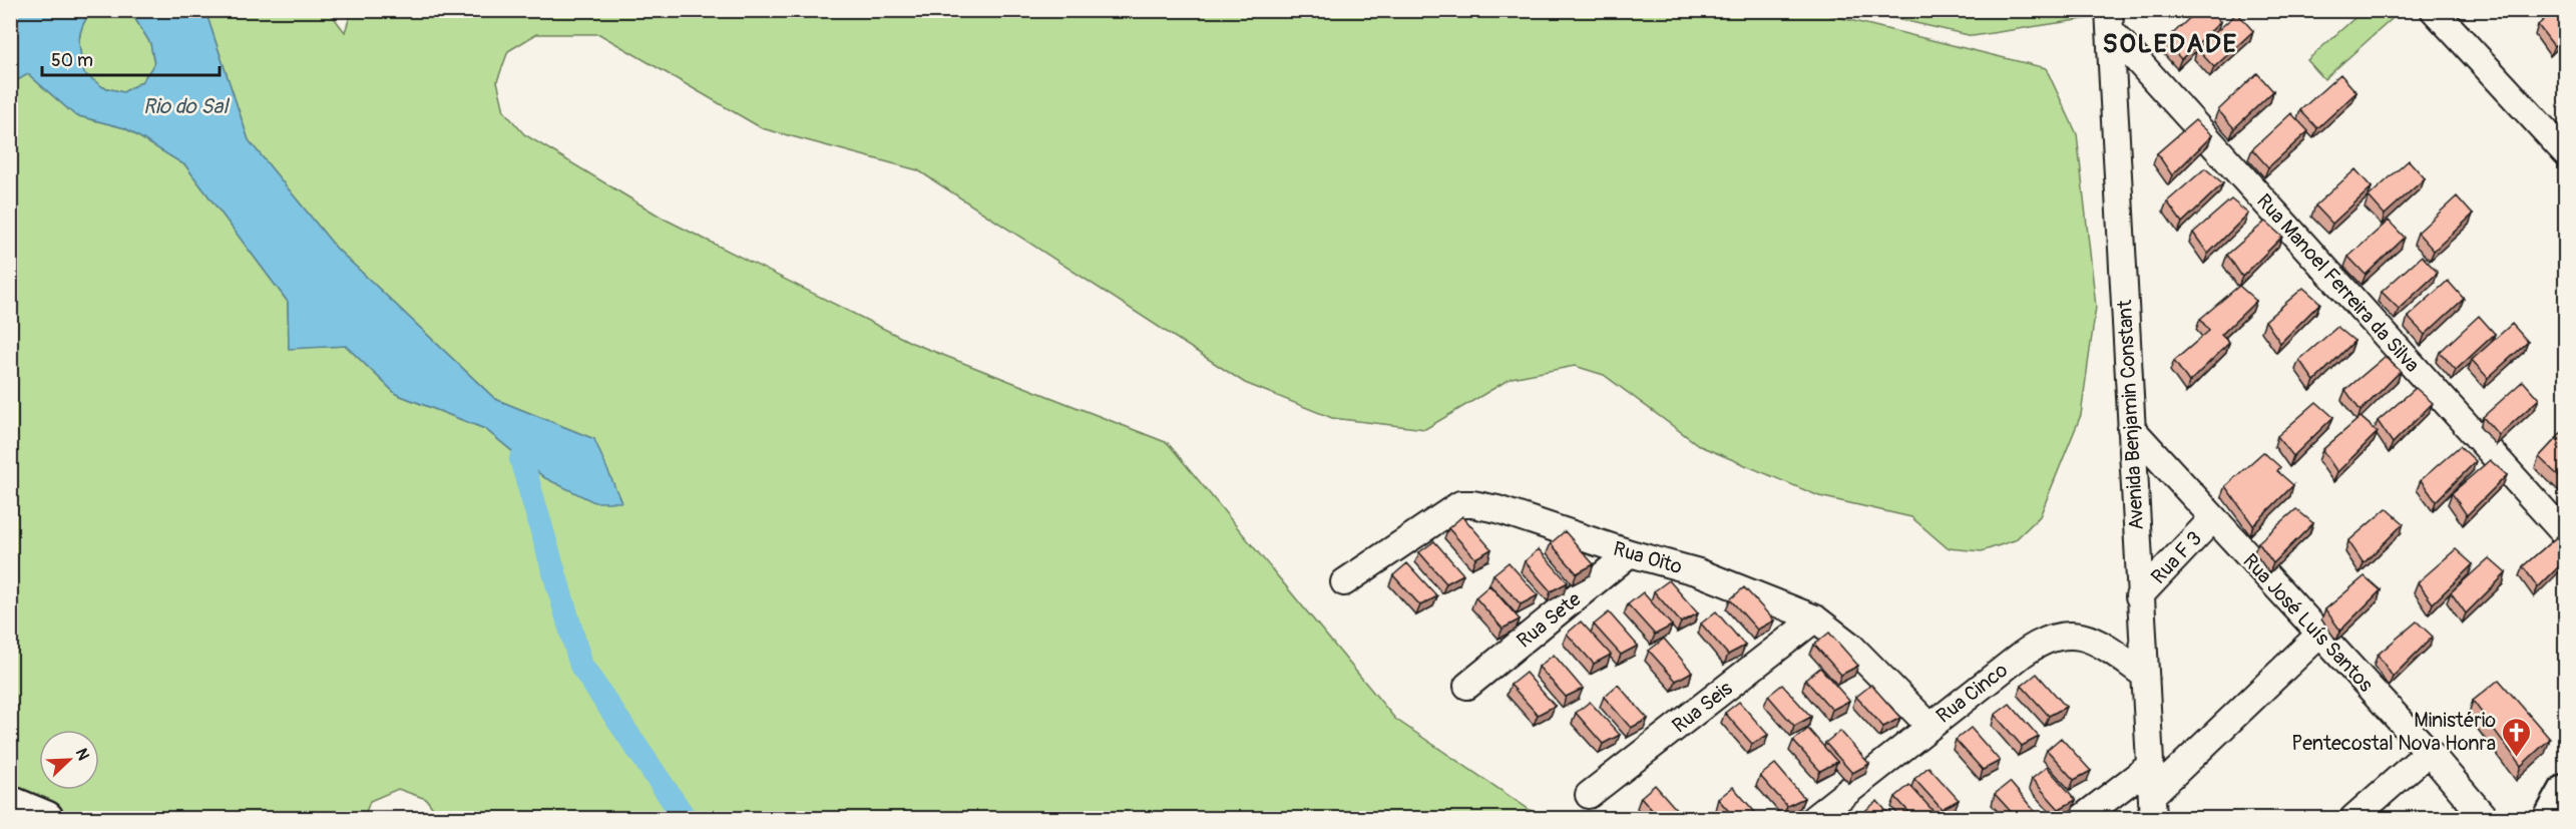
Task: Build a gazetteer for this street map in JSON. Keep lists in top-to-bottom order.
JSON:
{
  "streets": {
    "street": [
      "Rua Manoel Ferreira da Silva",
      "Avenida Benjamin Constant",
      "Rua Oito",
      "Rua F 3",
      "Rua Sete",
      "Rua José Luís Santos",
      "Rua Cinco",
      "Rua Seis"
    ]
  },
  "crossings": [
    ["Rua Manoel Ferreira da Silva", "Avenida Benjamin Constant"],
    ["Avenida Benjamin Constant", "Rua F 3"],
    ["Avenida Benjamin Constant", "Rua José Luís Santos"],
    ["Avenida Benjamin Constant", "Rua Cinco"],
    ["Rua Oito", "Rua Sete"],
    ["Rua Oito", "Rua Cinco"],
    ["Rua Oito", "Rua Seis"],
    ["Rua F 3", "Rua José Luís Santos"]
  ],
  "districts": ["SOLEDADE"],
  "water": ["Rio do Sal"],
  "places": {
    "church": ["Ministério Pentecostal Nova Honra"]
  },
  "scale_bar": "50 m",
  "north": "top right"
}
